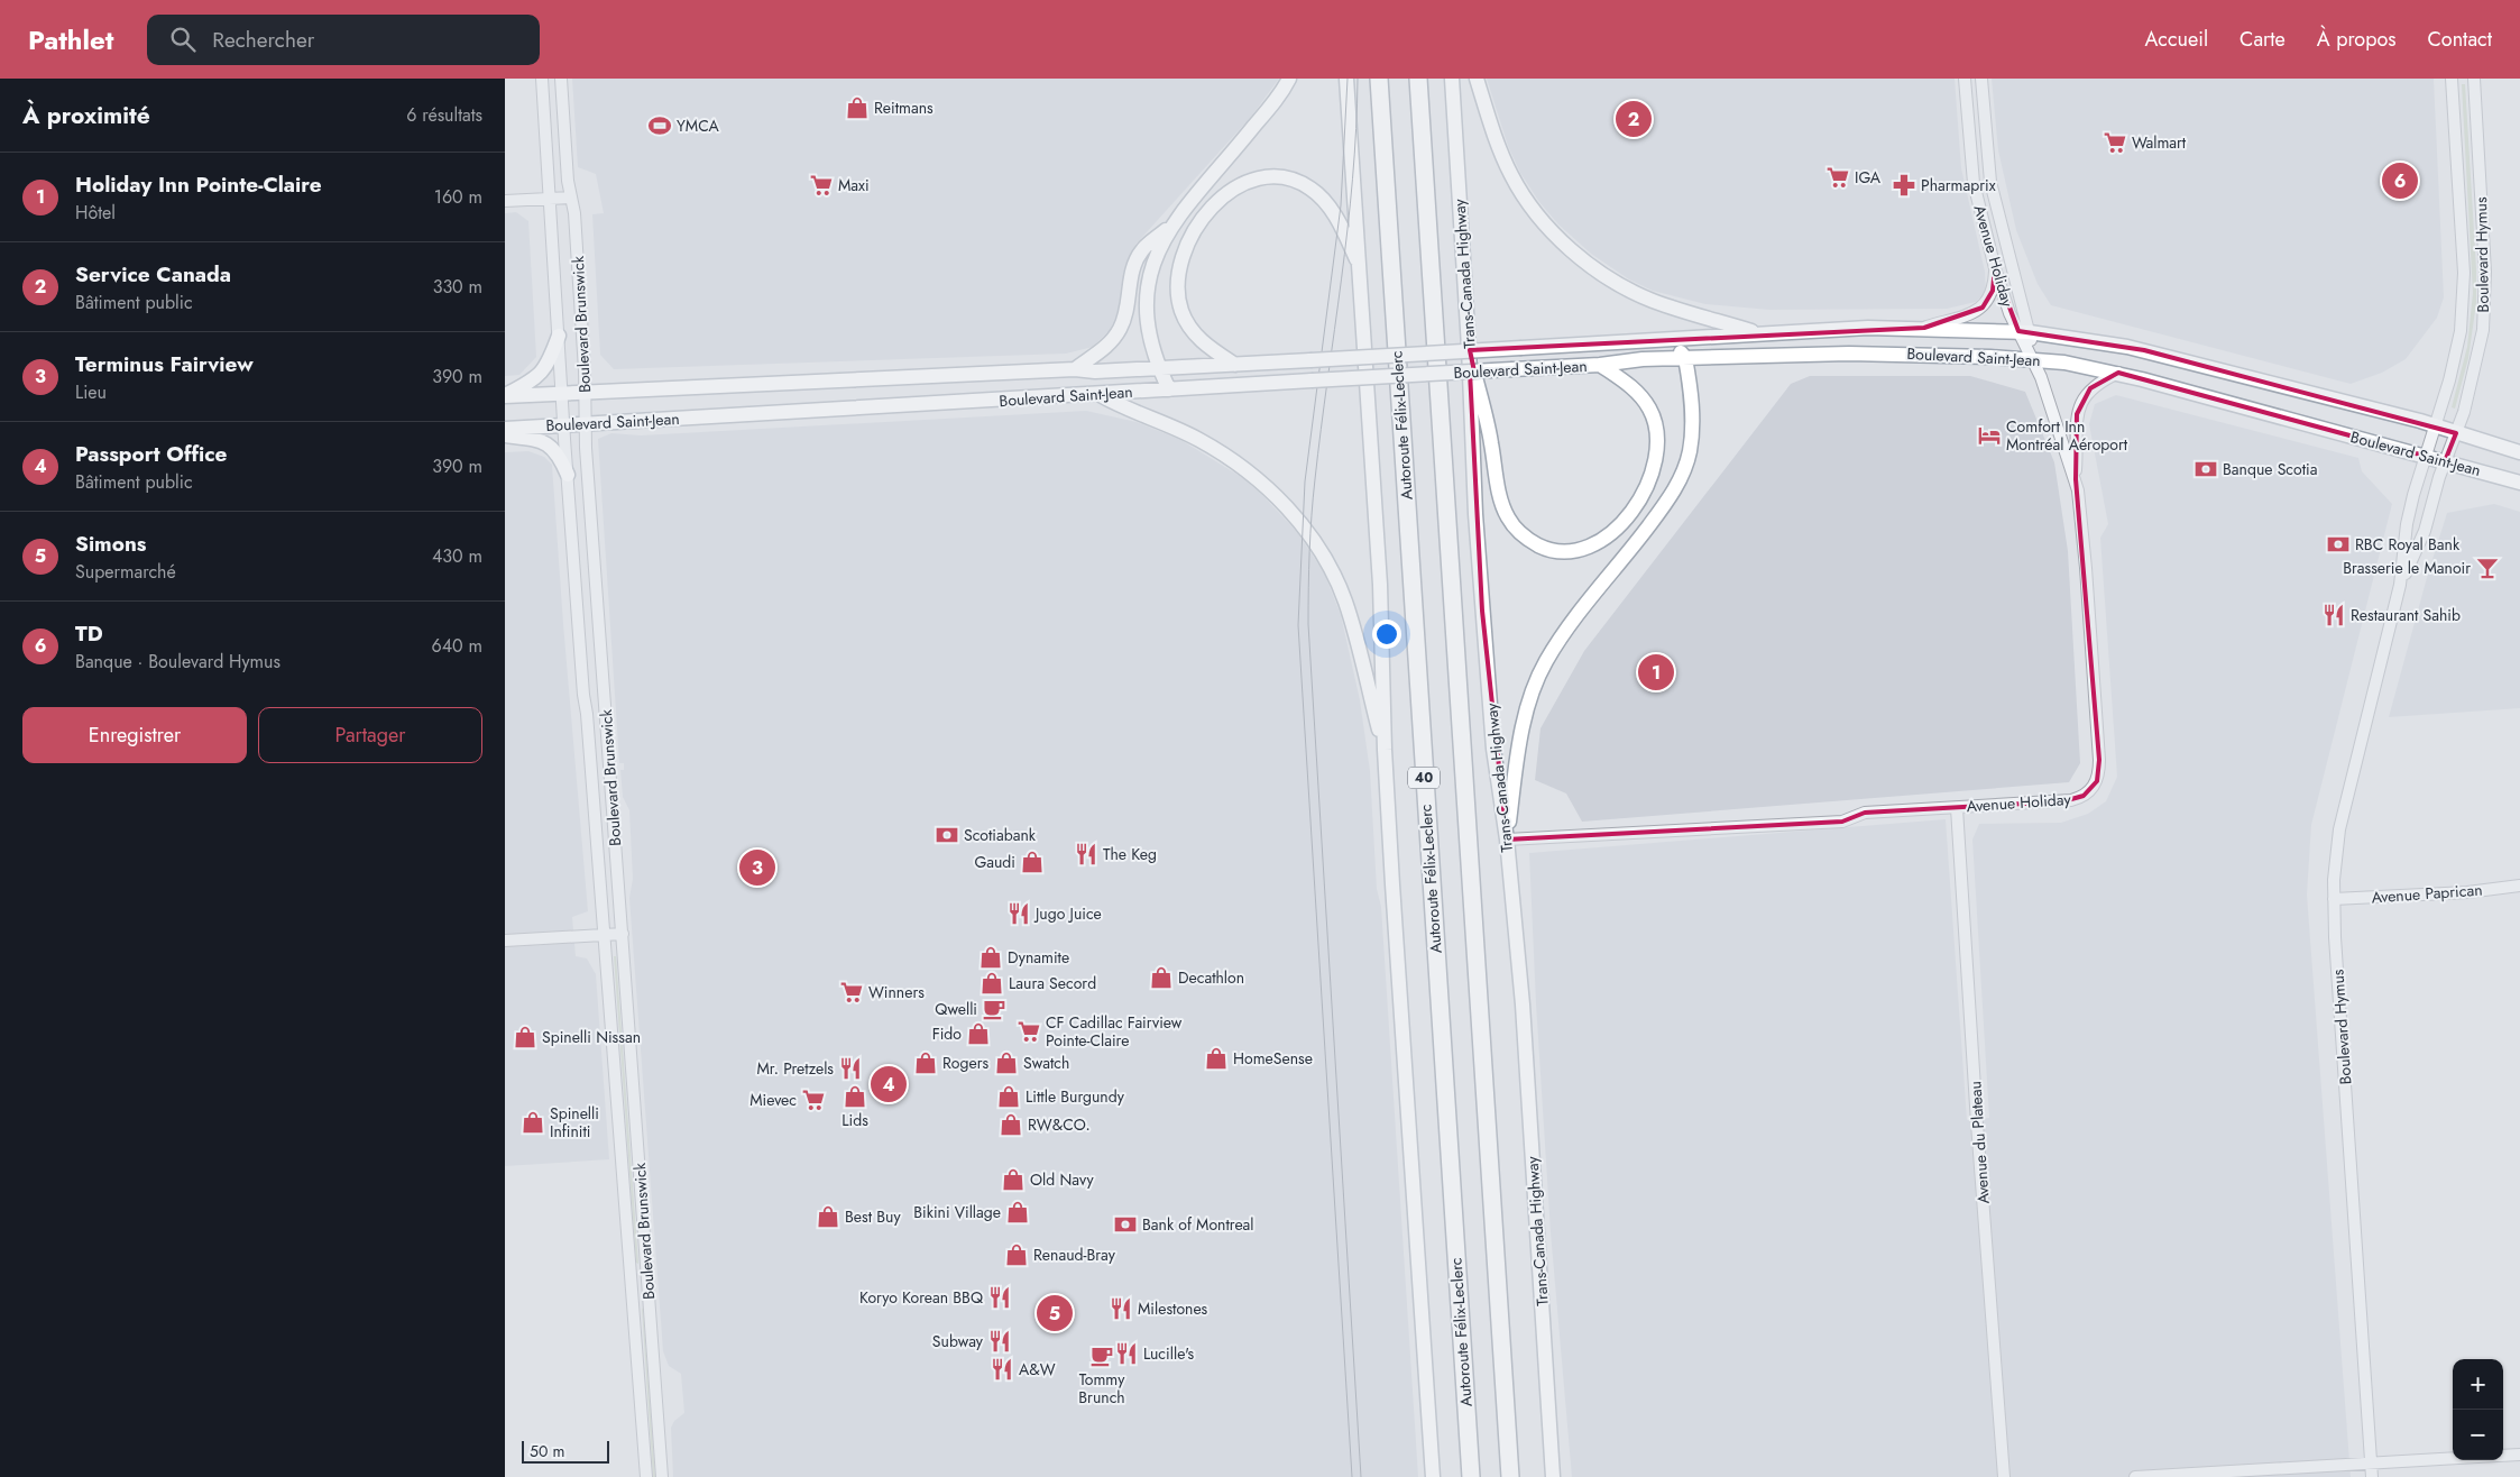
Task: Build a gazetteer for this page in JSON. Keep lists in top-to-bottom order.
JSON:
{
  "streets": {
    "highway": ["Autoroute Félix-Leclerc", "40"],
    "main road": ["Trans-Canada Highway", "Boulevard Saint-Jean"],
    "street": [
      "Boulevard Hymus",
      "Avenue Holiday",
      "Boulevard Brunswick",
      "Avenue Paprican",
      "Avenue du Plateau"
    ]
  },
  "crossings": [
    ["Boulevard Hymus", "Boulevard Saint-Jean"],
    ["Boulevard Hymus", "Avenue Paprican"],
    ["Avenue Holiday", "Trans-Canada Highway"],
    ["Avenue Holiday", "Boulevard Saint-Jean"],
    ["Avenue Holiday", "Avenue du Plateau"],
    ["Boulevard Brunswick", "Boulevard Saint-Jean"]
  ],
  "places": {
    "shop": [
      "Reitmans",
      "Gaudi",
      "Dynamite",
      "Decathlon",
      "Laura Secord",
      "Fido",
      "Spinelli Nissan",
      "HomeSense",
      "Rogers",
      "Swatch",
      "Lids",
      "Little Burgundy",
      "Spinelli Infiniti",
      "RW&CO.",
      "Old Navy",
      "Bikini Village",
      "Best Buy",
      "Renaud-Bray"
    ],
    "sports": ["YMCA"],
    "supermarket": [
      "Walmart",
      "IGA",
      "Maxi",
      "Winners",
      "CF Cadillac Fairview Pointe-Claire",
      "Mievec"
    ],
    "pharmacy": ["Pharmaprix"],
    "hotel": ["Comfort Inn Montréal Aéroport"],
    "bank": [
      "Banque Scotia",
      "RBC Royal Bank",
      "Scotiabank",
      "Bank of Montreal"
    ],
    "bar": ["Brasserie le Manoir"],
    "restaurant": [
      "Restaurant Sahib",
      "The Keg",
      "Jugo Juice",
      "Mr. Pretzels",
      "Koryo Korean BBQ",
      "Milestones",
      "Subway",
      "Lucille's",
      "A&W"
    ],
    "cafe": ["Qwelli", "Tommy Brunch"]
  },
  "scale_bar": "50 m",
  "page": {
    "header": "Pathlet",
    "search": "Rechercher",
    "nav": [
      "Accueil",
      "Carte",
      "À propos",
      "Contact"
    ],
    "heading": ["À proximité", "6 résultats"],
    "pins": [
      "2",
      "6",
      "1",
      "3",
      "4",
      "5"
    ],
    "list": [
      {
        "mark": "1",
        "name": "Holiday Inn Pointe-Claire",
        "note": "Hôtel",
        "value": "160 m"
      },
      {
        "mark": "2",
        "name": "Service Canada",
        "note": "Bâtiment public",
        "value": "330 m"
      },
      {
        "mark": "3",
        "name": "Terminus Fairview",
        "note": "Lieu",
        "value": "390 m"
      },
      {
        "mark": "4",
        "name": "Passport Office",
        "note": "Bâtiment public",
        "value": "390 m"
      },
      {
        "mark": "5",
        "name": "Simons",
        "note": "Supermarché",
        "value": "430 m"
      },
      {
        "mark": "6",
        "name": "TD",
        "note": "Banque · Boulevard Hymus",
        "value": "640 m"
      }
    ],
    "buttons": ["Enregistrer", "Partager"],
    "map_buttons": ["+", "−"],
    "scale": "50 m"
  }
}
